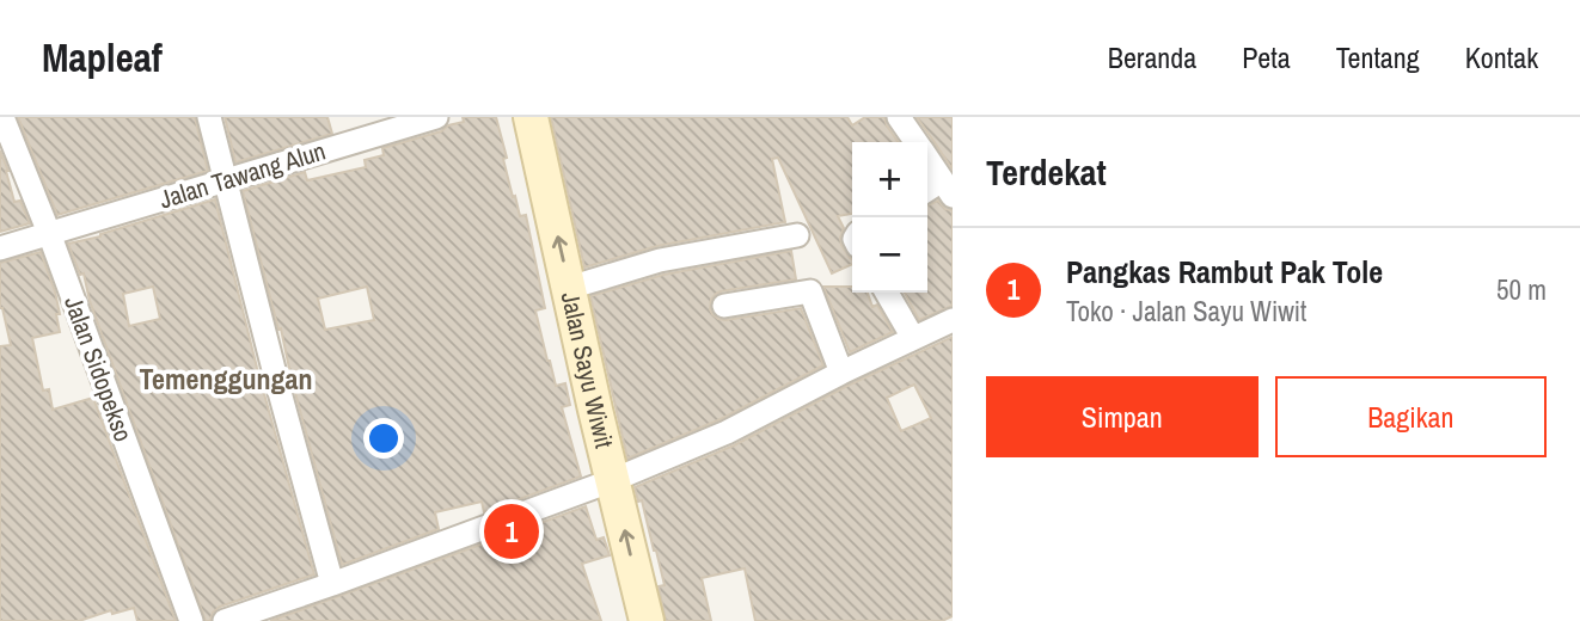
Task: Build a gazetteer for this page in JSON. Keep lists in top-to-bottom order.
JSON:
{
  "streets": {
    "main road": ["Jalan Sayu Wiwit"],
    "street": ["Jalan Tawang Alun", "Jalan Sidopekso"]
  },
  "crossings": [
    ["Jalan Tawang Alun", "Jalan Sidopekso"]
  ],
  "one_way": ["Jalan Sayu Wiwit"],
  "districts": ["Temenggungan"],
  "page": {
    "header": "Mapleaf",
    "nav": [
      "Beranda",
      "Peta",
      "Tentang",
      "Kontak"
    ],
    "heading": "Terdekat",
    "map_buttons": ["+", "−"],
    "list": [
      {
        "mark": "1",
        "name": "Pangkas Rambut Pak Tole",
        "note": "Toko · Jalan Sayu Wiwit",
        "value": "50 m"
      }
    ],
    "buttons": ["Simpan", "Bagikan"],
    "pins": "1"
  }
}
